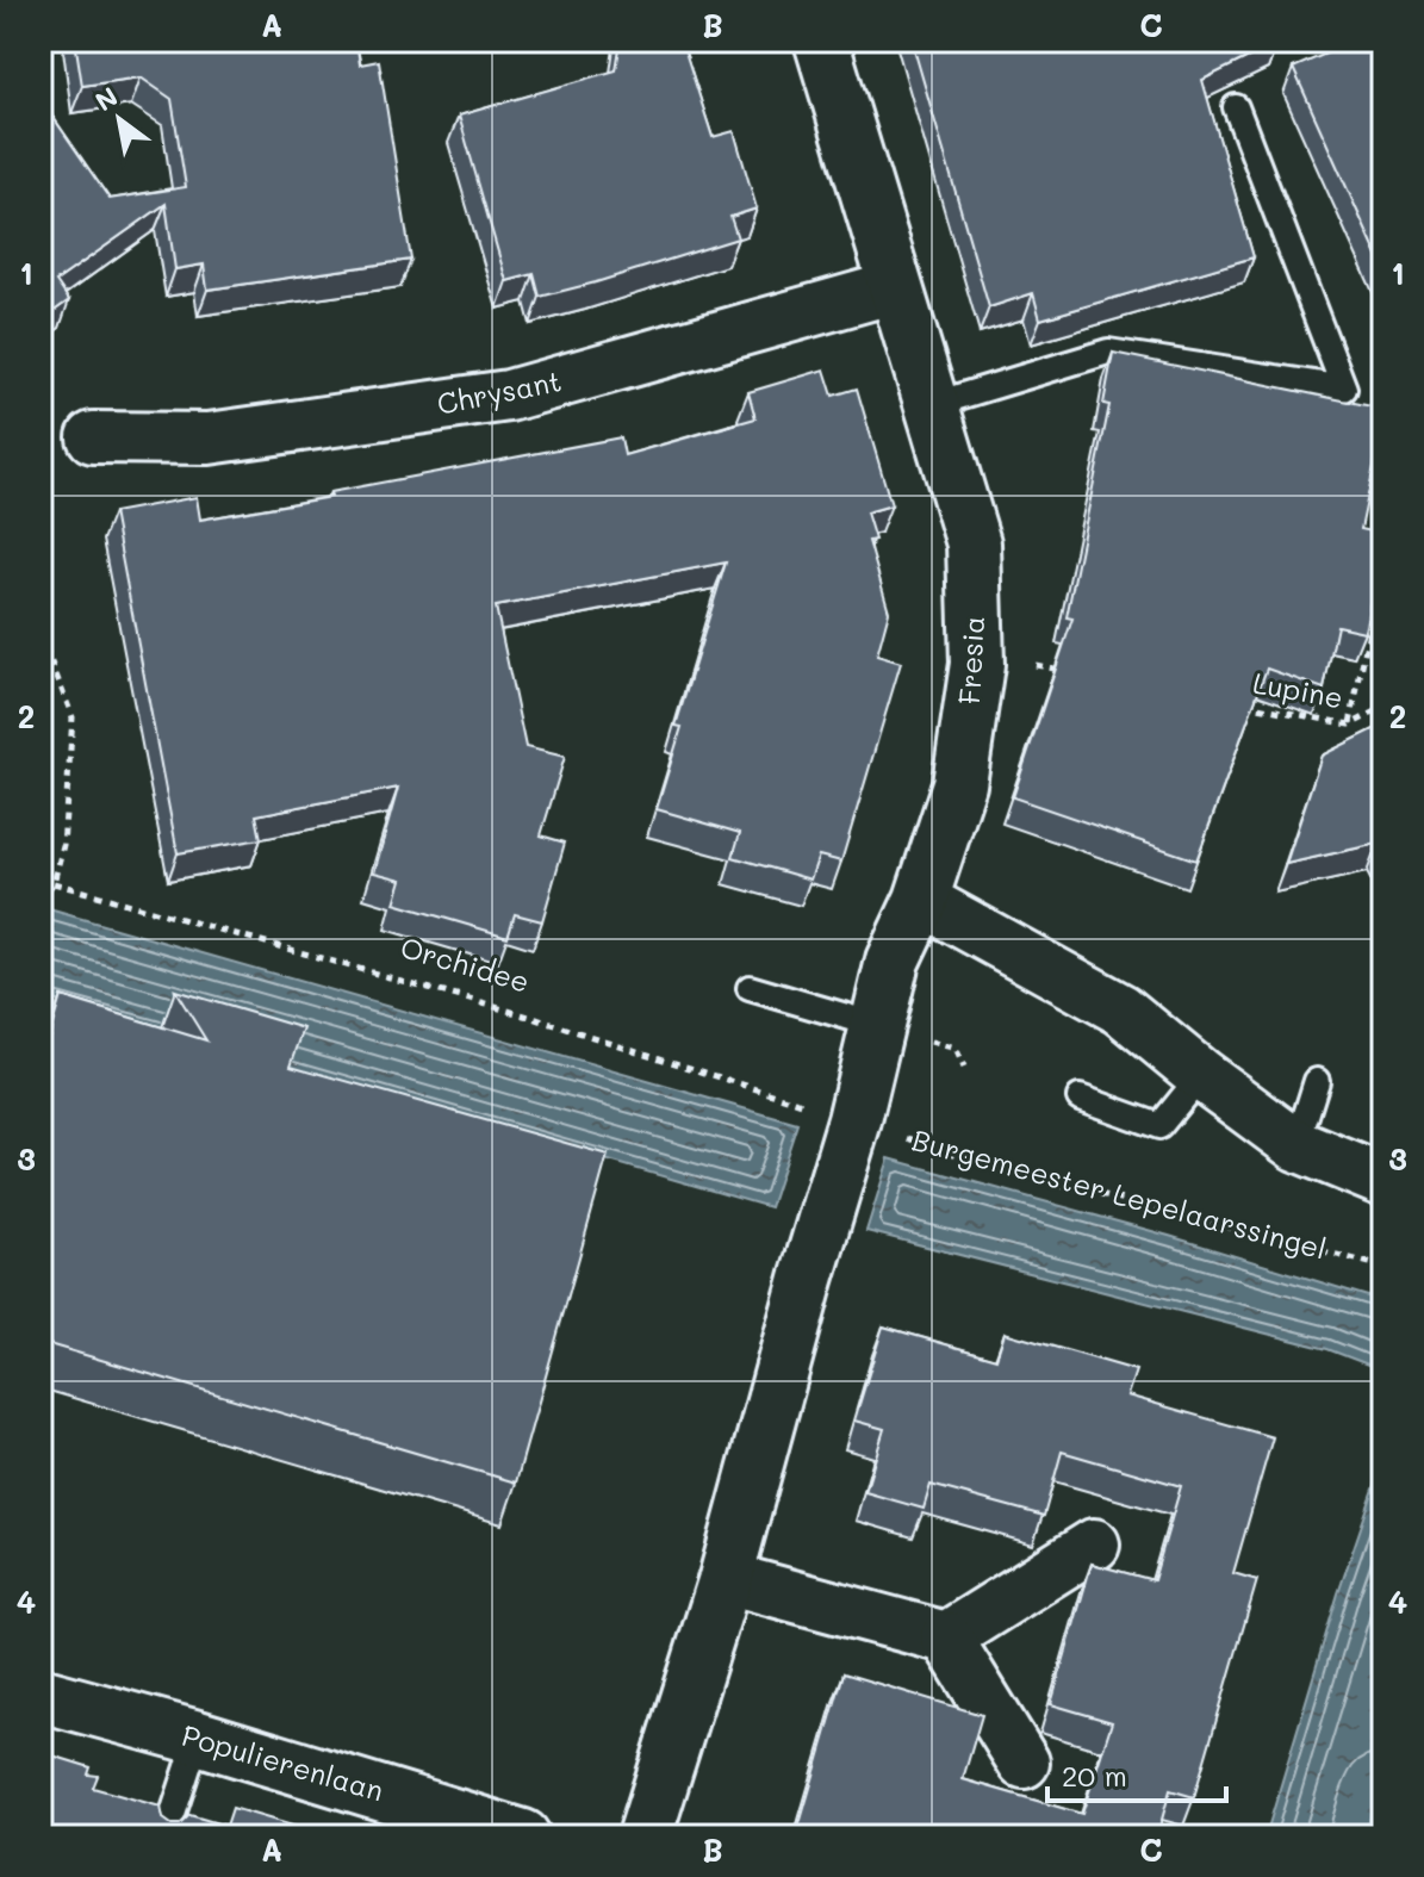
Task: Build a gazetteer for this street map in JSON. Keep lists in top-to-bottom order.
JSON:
{
  "streets": {
    "street": ["Chrysant", "Fresia", "Populierenlaan"],
    "path": ["Lupine", "Orchidee", "Burgemeester Lepelaarssingel"]
  },
  "crossings": [
    ["Chrysant", "Fresia"],
    ["Fresia", "Orchidee"],
    ["Fresia", "Burgemeester Lepelaarssingel"],
    ["Orchidee", "Burgemeester Lepelaarssingel"]
  ],
  "scale_bar": "20 m",
  "north": "top left",
  "grid": {
    "columns": ["A", "B", "C"],
    "rows": [
      "1",
      "2",
      "3",
      "4"
    ]
  }
}
